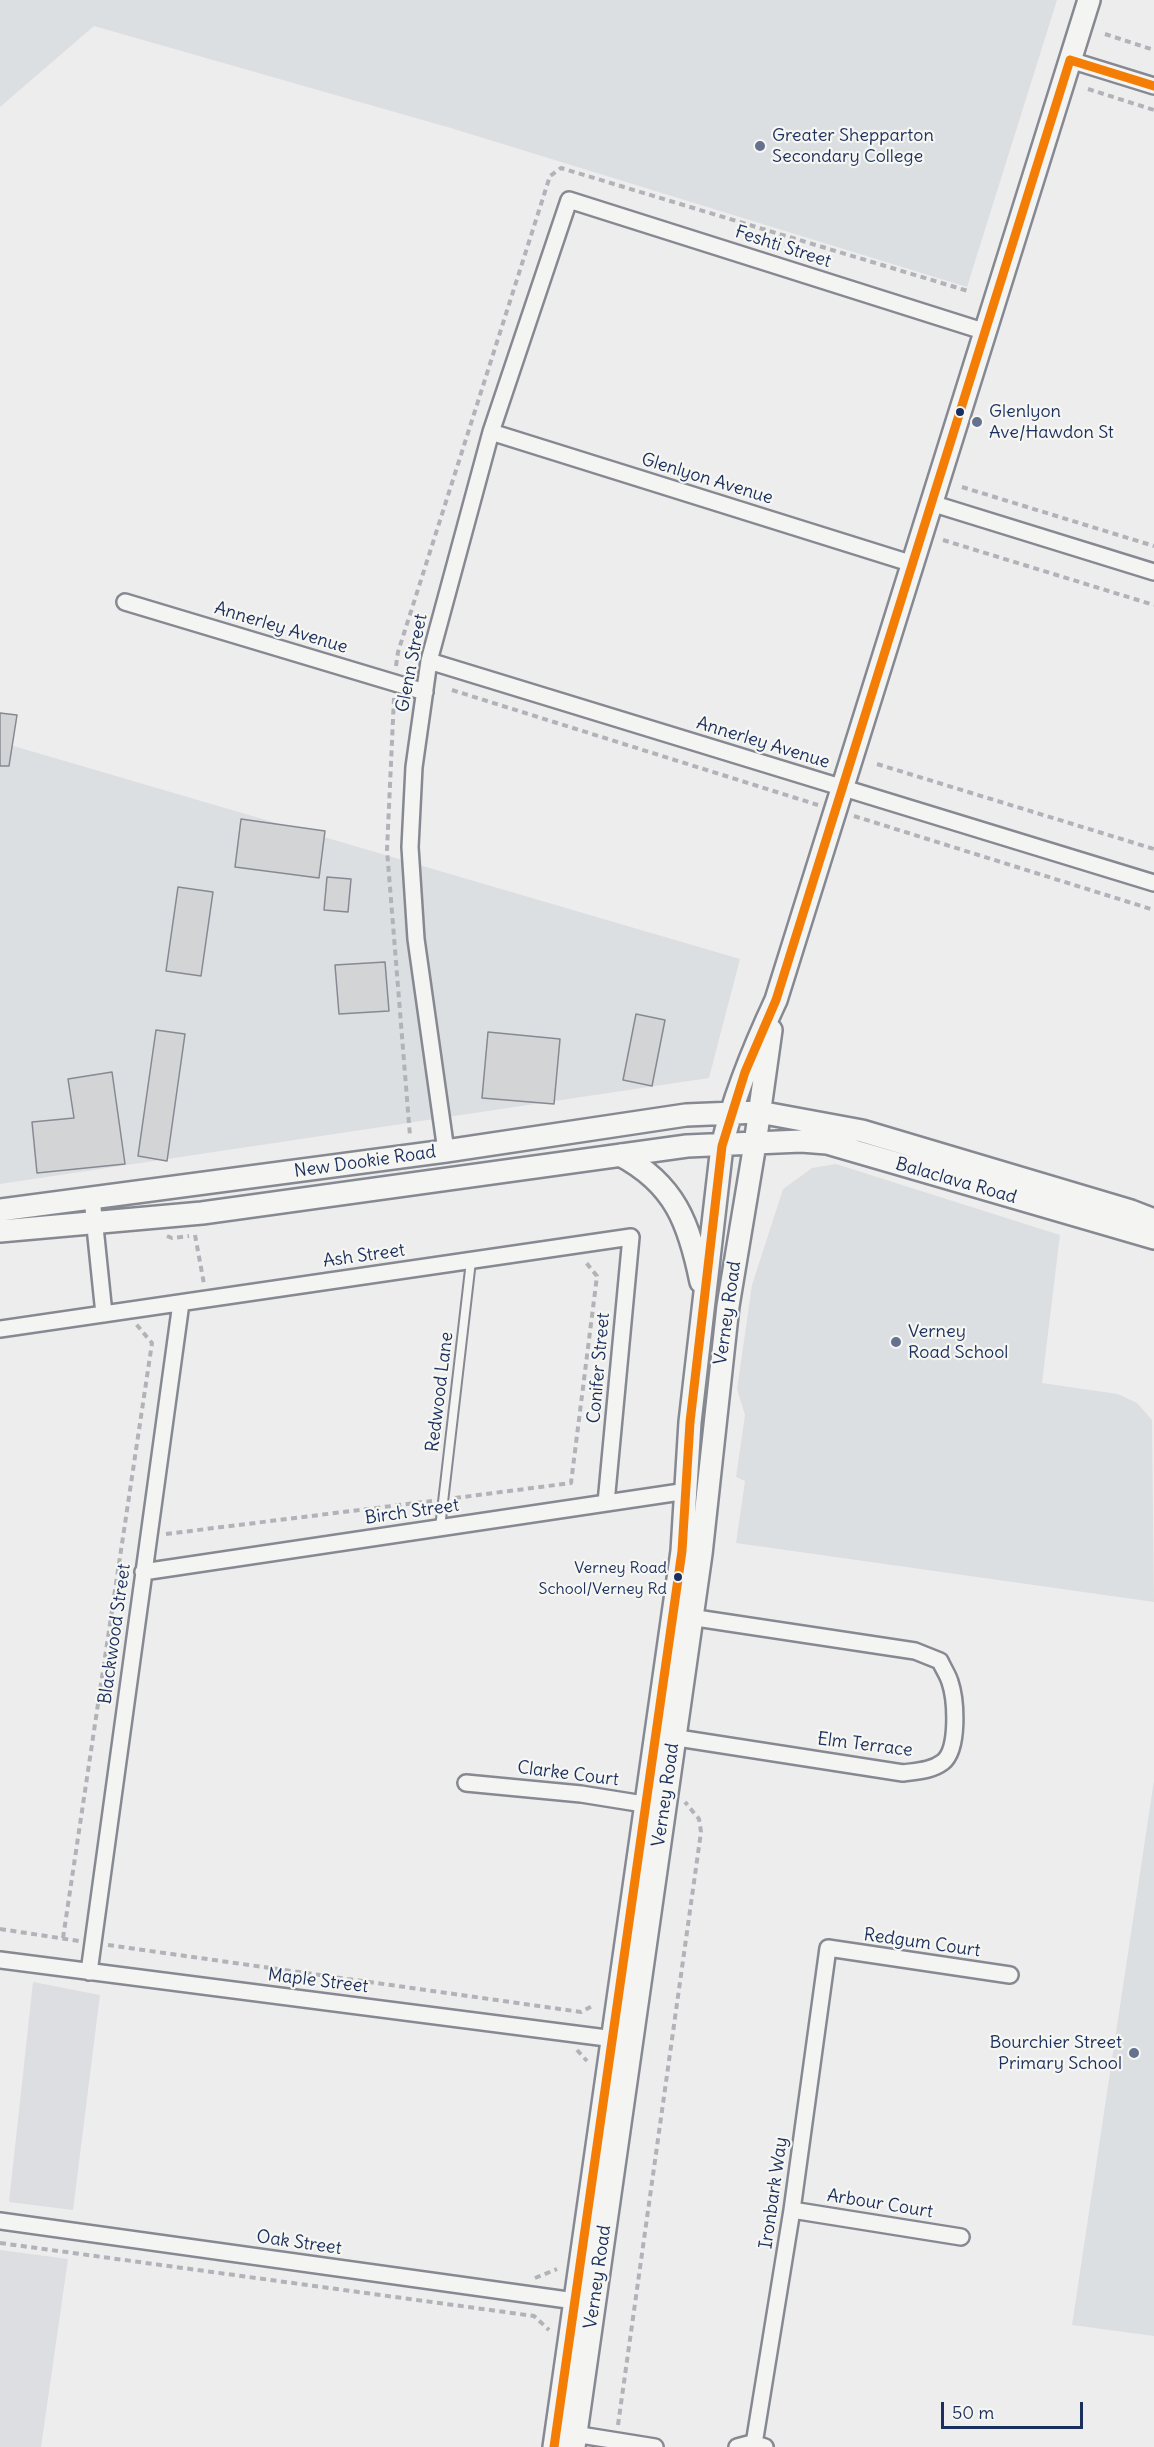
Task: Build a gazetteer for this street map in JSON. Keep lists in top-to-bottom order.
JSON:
{
  "streets": {
    "street": [
      "Feshti Street",
      "Glenlyon Avenue",
      "Annerley Avenue",
      "Glenn Street",
      "New Dookie Road",
      "Balaclava Road",
      "Ash Street",
      "Verney Road",
      "Conifer Street",
      "Birch Street",
      "Blackwood Street",
      "Elm Terrace",
      "Clarke Court",
      "Redgum Court",
      "Maple Street",
      "Ironbark Way",
      "Arbour Court",
      "Oak Street"
    ],
    "lane": ["Redwood Lane"]
  },
  "crossings": [
    ["Feshti Street", "Glenn Street"],
    ["Glenlyon Avenue", "Glenn Street"],
    ["Annerley Avenue", "Glenn Street"],
    ["Glenn Street", "New Dookie Road"],
    ["New Dookie Road", "Balaclava Road"],
    ["New Dookie Road", "Verney Road"],
    ["Balaclava Road", "Verney Road"],
    ["Ash Street", "Conifer Street"],
    ["Ash Street", "Redwood Lane"],
    ["Ash Street", "Blackwood Street"],
    ["Verney Road", "Birch Street"],
    ["Verney Road", "Elm Terrace"],
    ["Verney Road", "Clarke Court"],
    ["Verney Road", "Maple Street"],
    ["Verney Road", "Oak Street"],
    ["Conifer Street", "Birch Street"],
    ["Redwood Lane", "Birch Street"],
    ["Birch Street", "Blackwood Street"],
    ["Blackwood Street", "Maple Street"],
    ["Redgum Court", "Ironbark Way"],
    ["Ironbark Way", "Arbour Court"]
  ],
  "places": [
    "Greater Shepparton Secondary College",
    "Glenlyon Ave/Hawdon St",
    "Verney Road School",
    "Verney Road School/Verney Rd",
    "Bourchier Street Primary School"
  ],
  "scale_bar": "50 m"
}
